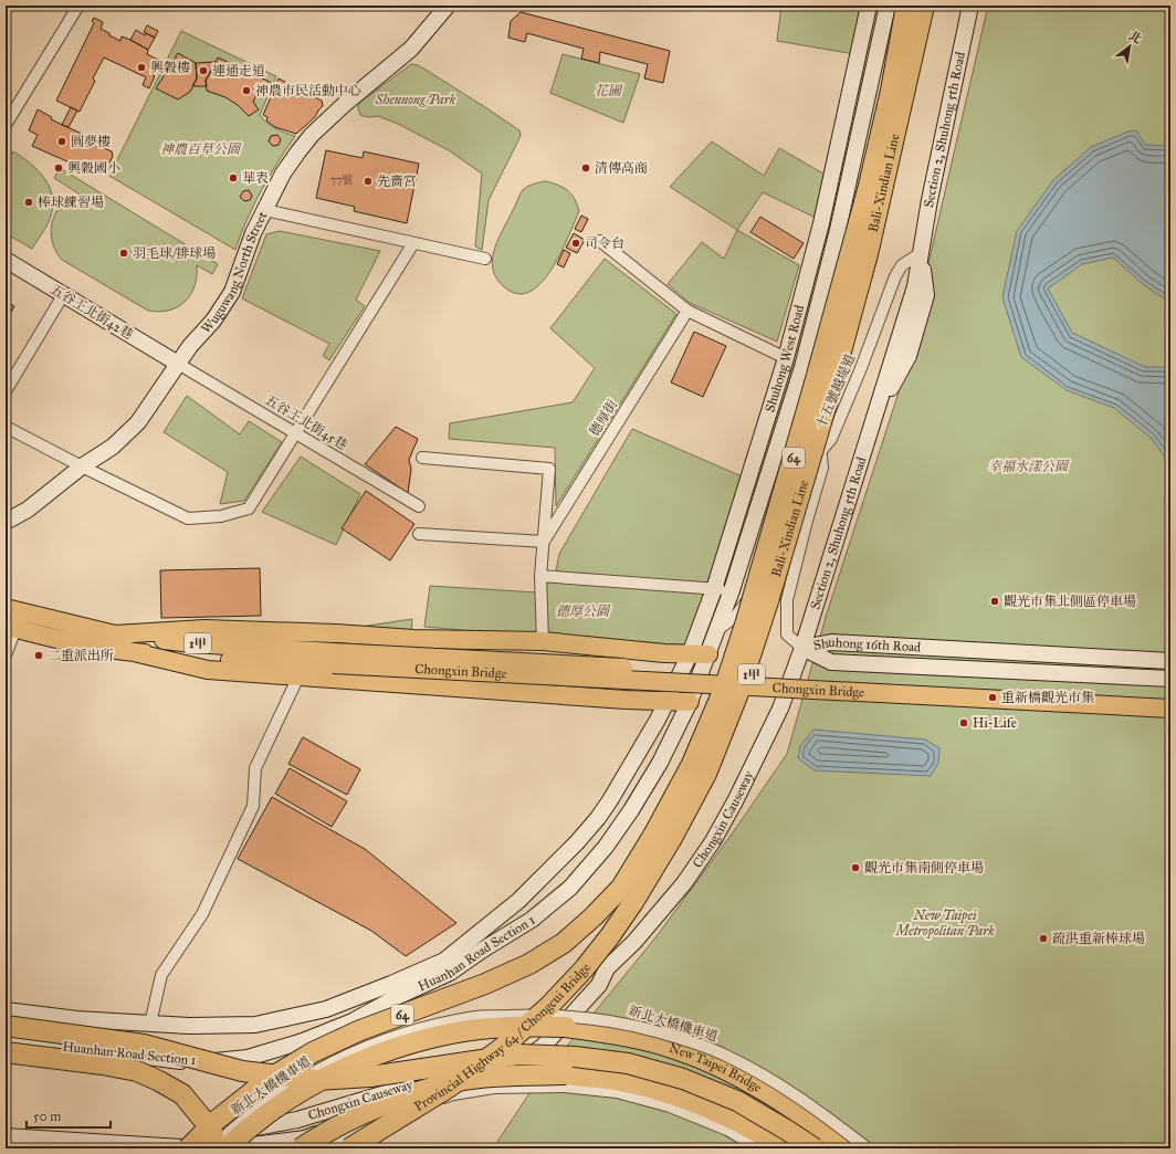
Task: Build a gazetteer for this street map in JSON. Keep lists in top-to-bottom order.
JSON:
{
  "streets": {
    "highway": [
      "Bali-Xindian Line",
      "64",
      "Provincial Highway 64 / Chongcui Bridge",
      "New Taipei Bridge"
    ],
    "main road": ["1甲", "Chongxin Bridge"],
    "street": [
      "Section 2, Shuhong 5th Road",
      "Wuguwang North Street",
      "五谷王北街42巷",
      "Shuhong West Road",
      "十五號越堤道",
      "德厚街",
      "五谷王北街45巷",
      "Shuhong 16th Road",
      "Chongxin Causeway",
      "Huanhan Road Section 1",
      "新北大橋機車道"
    ]
  },
  "crossings": [
    ["Section 2, Shuhong 5th Road", "十五號越堤道"],
    ["Section 2, Shuhong 5th Road", "Shuhong 16th Road"],
    ["Section 2, Shuhong 5th Road", "Chongxin Causeway"],
    ["Bali-Xindian Line", "64"],
    ["Bali-Xindian Line", "Provincial Highway 64 / Chongcui Bridge"],
    ["Wuguwang North Street", "五谷王北街42巷"],
    ["Wuguwang North Street", "五谷王北街45巷"],
    ["五谷王北街42巷", "五谷王北街45巷"],
    ["Shuhong West Road", "十五號越堤道"],
    ["Shuhong West Road", "Huanhan Road Section 1"],
    ["64", "Chongxin Causeway"],
    ["64", "Provincial Highway 64 / Chongcui Bridge"],
    ["1甲", "Chongxin Bridge"],
    ["Shuhong 16th Road", "Chongxin Causeway"]
  ],
  "parks": [
    "花圃",
    "Shennong Park",
    "神農百草公園",
    "幸福水漾公園",
    "德厚公園",
    "New Taipei Metropolitan Park"
  ],
  "places": [
    "興穀樓",
    "連通走道",
    "神農市民活動中心",
    "圓夢樓",
    "興穀國小",
    "清傳高商",
    "華表",
    "先嗇宮",
    "棒球練習場",
    "司令台",
    "羽毛球/排球場",
    "觀光市集北側區停車場",
    "二重派出所",
    "重新橋觀光市集",
    "Hi-Life",
    "觀光市集南側停車場",
    "疏洪重新棒球場"
  ],
  "house_numbers": ["77號"],
  "scale_bar": "50 m",
  "north": "top right"
}
